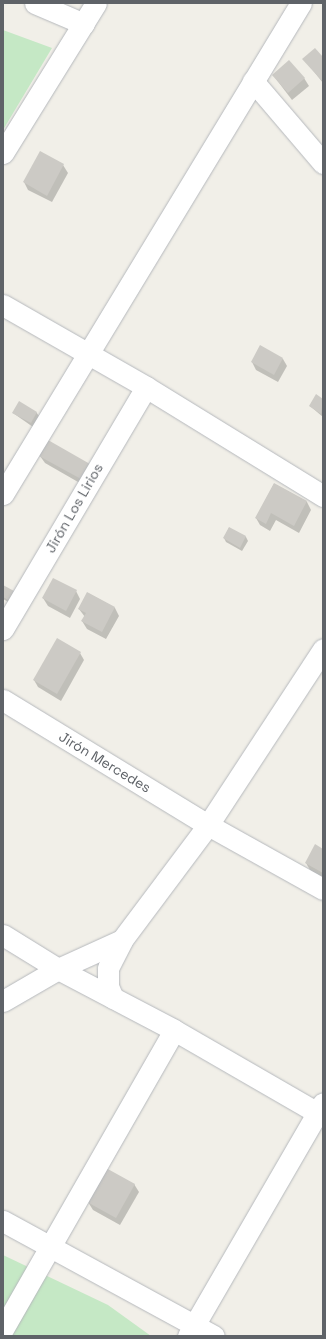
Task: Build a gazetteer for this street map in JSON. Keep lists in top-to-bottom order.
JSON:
{
  "streets": {
    "street": ["Jirón Los Lirios", "Jirón Mercedes"]
  }
}
